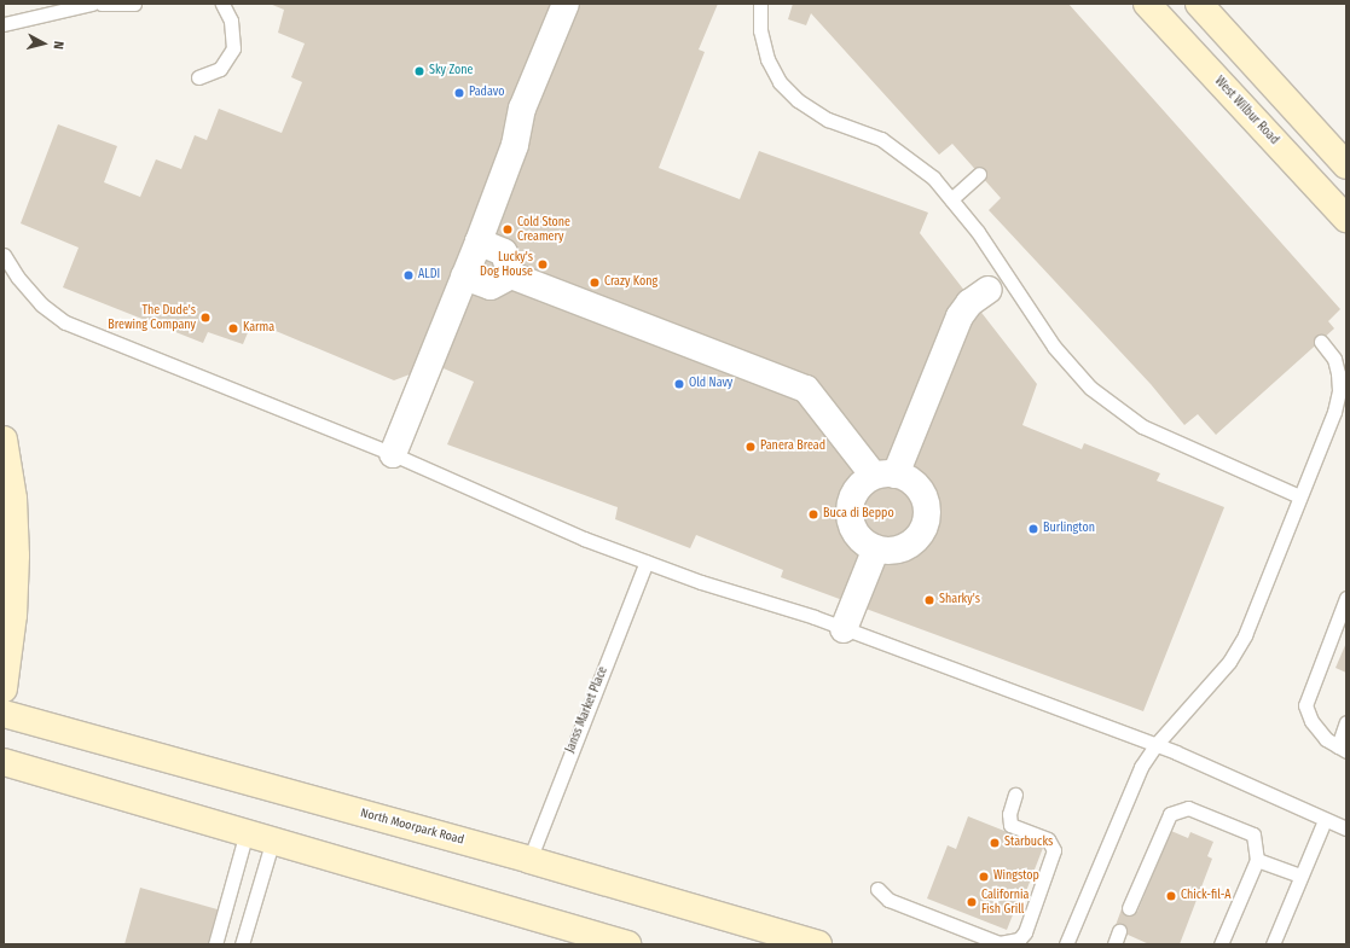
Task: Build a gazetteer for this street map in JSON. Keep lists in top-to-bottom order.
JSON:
{
  "streets": {
    "main road": ["West Wilbur Road", "North Moorpark Road"],
    "lane": ["Janss Market Place"]
  },
  "crossings": [
    ["Janss Market Place", "North Moorpark Road"]
  ],
  "places": [
    "Sky Zone",
    "Padavo",
    "Cold Stone Creamery",
    "Lucky's Dog House",
    "ALDI",
    "Crazy Kong",
    "The Dude's Brewing Company",
    "Karma",
    "Old Navy",
    "Panera Bread",
    "Buca di Beppo",
    "Burlington",
    "Sharky's",
    "Starbucks",
    "Wingstop",
    "Chick-fil-A",
    "California Fish Grill"
  ],
  "north": "right"
}
